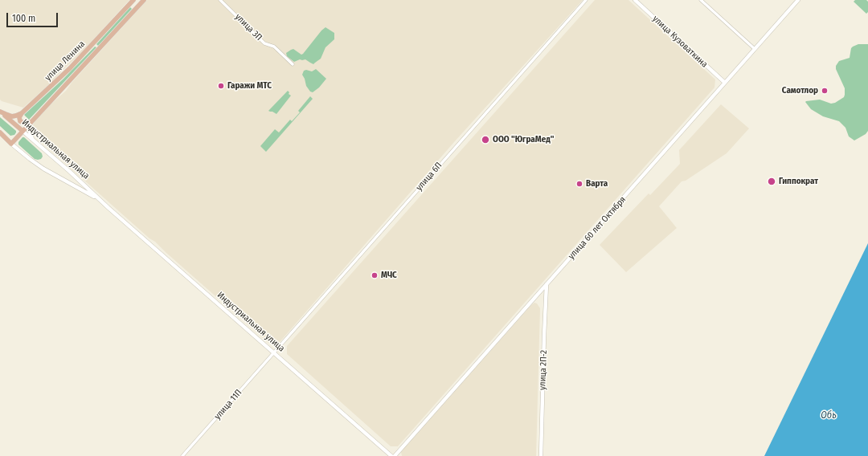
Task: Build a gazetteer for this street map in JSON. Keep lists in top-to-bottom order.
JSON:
{
  "streets": {
    "main road": [
      "улица Кузоваткина",
      "улица Ленина",
      "Индустриальная улица",
      "улица 60 лет Октября",
      "улица 2П-2"
    ],
    "street": ["улица 3П", "улица 6П", "улица 11П"]
  },
  "crossings": [
    ["улица Кузоваткина", "улица 60 лет Октября"],
    ["улица Ленина", "Индустриальная улица"],
    ["Индустриальная улица", "улица 6П"],
    ["Индустриальная улица", "улица 11П"],
    ["улица 6П", "улица 11П"],
    ["улица 60 лет Октября", "улица 2П-2"]
  ],
  "water": ["Обь"],
  "places": [
    "Гаражи МТС",
    "Самотлор",
    "ООО \"ЮграМед\"",
    "Гиппократ",
    "Варта",
    "МЧС"
  ],
  "scale_bar": "100 m"
}
